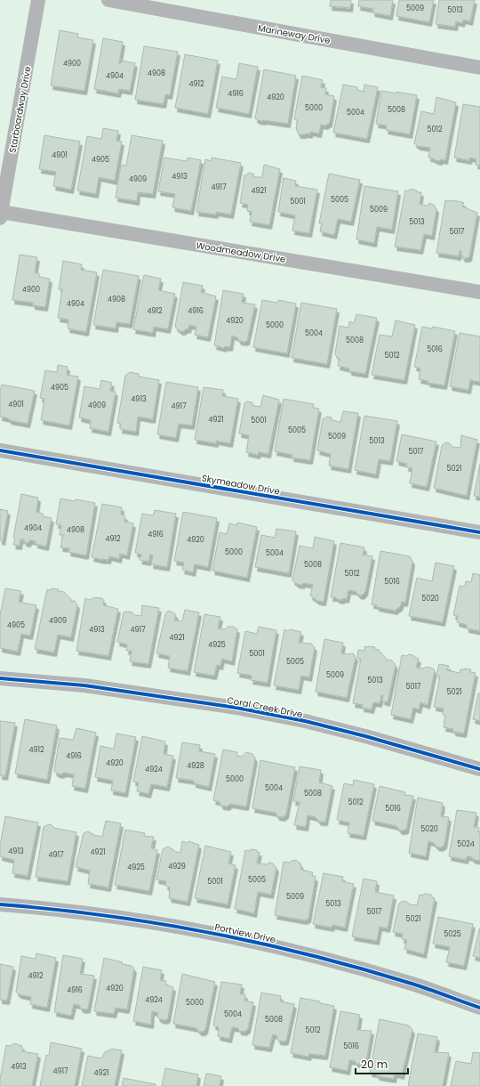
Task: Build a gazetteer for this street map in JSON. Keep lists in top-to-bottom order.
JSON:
{
  "streets": {
    "street": [
      "Marineway Drive",
      "Starboardway Drive",
      "Woodmeadow Drive",
      "Skymeadow Drive",
      "Coral Creek Drive",
      "Portview Drive"
    ]
  },
  "crossings": [
    ["Starboardway Drive", "Woodmeadow Drive"]
  ],
  "house_numbers": [
    "5009",
    "5013",
    "4900",
    "4908",
    "4904",
    "4912",
    "4916",
    "4920",
    "5000",
    "5008",
    "5004",
    "5012",
    "4901",
    "4905",
    "4913",
    "4909",
    "4917",
    "4921",
    "5005",
    "5001",
    "5009",
    "5013",
    "5017",
    "4900",
    "4908",
    "4904",
    "4912",
    "4916",
    "4920",
    "5000",
    "5004",
    "5008",
    "5016",
    "5012",
    "4905",
    "4913",
    "4901",
    "4909",
    "4917",
    "4921",
    "5001",
    "5005",
    "5009",
    "5013",
    "5017",
    "5021",
    "4904",
    "4908",
    "4916",
    "4912",
    "4920",
    "5000",
    "5004",
    "5008",
    "5012",
    "5016",
    "5020",
    "4909",
    "4905",
    "4913",
    "4917",
    "4921",
    "4925",
    "5001",
    "5005",
    "5009",
    "5013",
    "5017",
    "5021",
    "4912",
    "4916",
    "4920",
    "4928",
    "4924",
    "5000",
    "5004",
    "5008",
    "5012",
    "5016",
    "5020",
    "5024",
    "4913",
    "4921",
    "4917",
    "4929",
    "4925",
    "5005",
    "5001",
    "5009",
    "5013",
    "5017",
    "5021",
    "5025",
    "4912",
    "4920",
    "4916",
    "4924",
    "5000",
    "5004",
    "5008",
    "5012",
    "5016",
    "4913",
    "4917",
    "4921"
  ],
  "scale_bar": "20 m"
}
